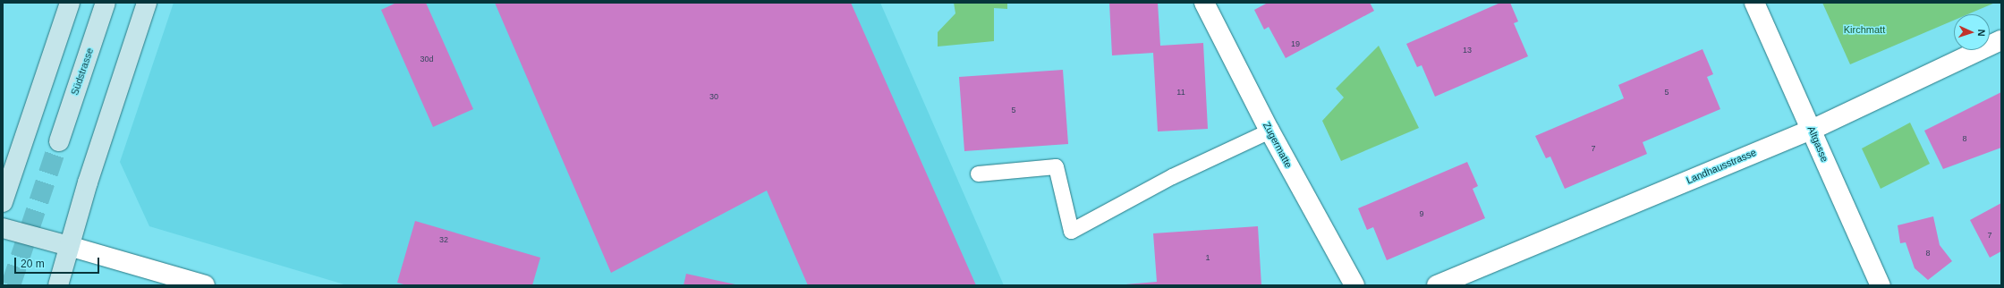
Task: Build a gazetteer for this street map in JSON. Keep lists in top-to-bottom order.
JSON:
{
  "streets": {
    "main road": ["Südstrasse"],
    "street": ["Altgasse", "Zugermatte", "Landhausstrasse"]
  },
  "crossings": [
    ["Altgasse", "Landhausstrasse"]
  ],
  "parks": ["Kirchmatt"],
  "house_numbers": [
    "19",
    "13",
    "30d",
    "11",
    "5",
    "30",
    "5",
    "8",
    "7",
    "9",
    "7",
    "32",
    "8",
    "1"
  ],
  "scale_bar": "20 m",
  "north": "right"
}
